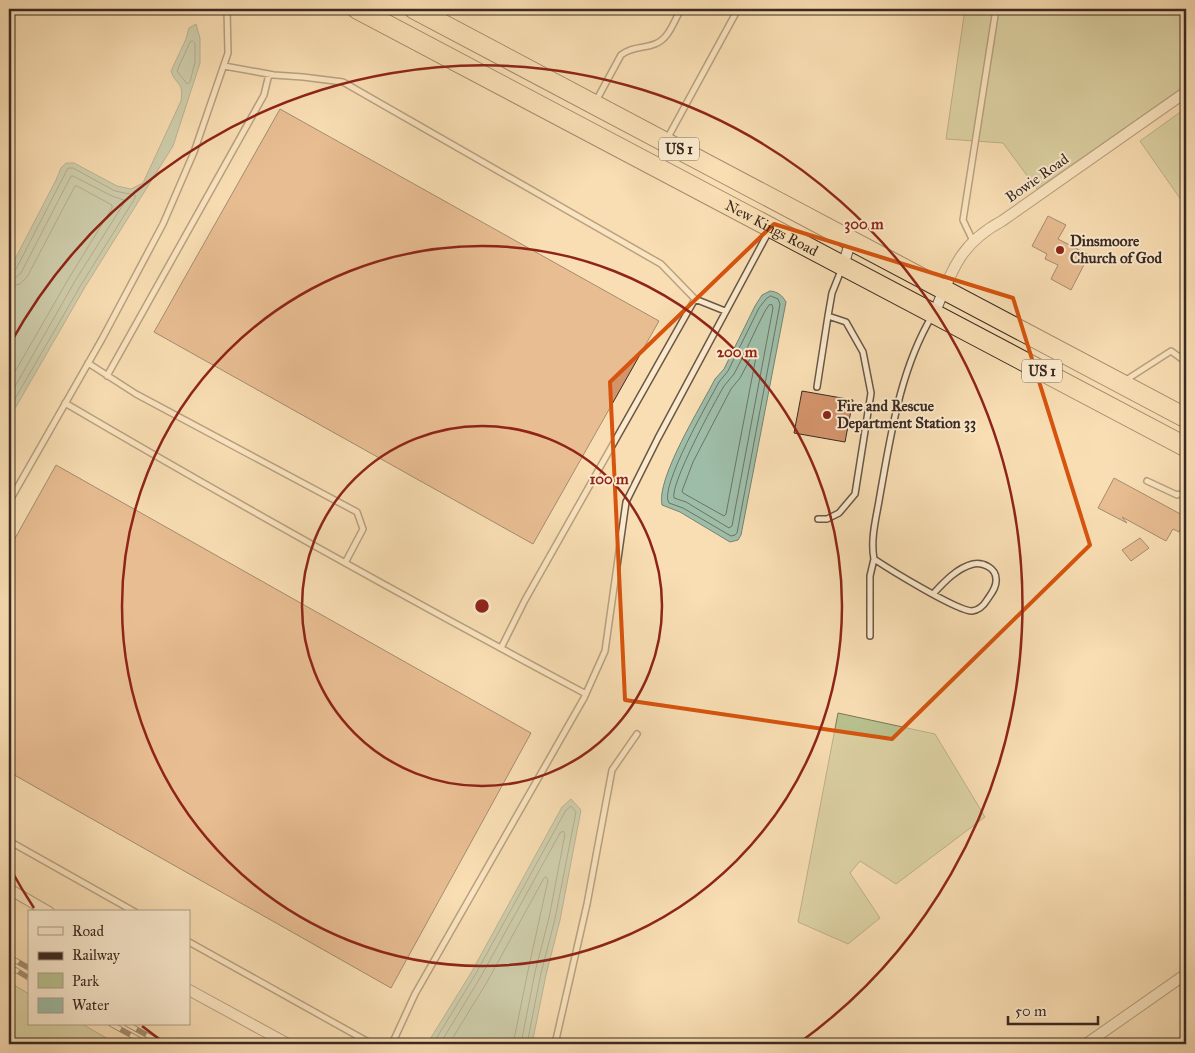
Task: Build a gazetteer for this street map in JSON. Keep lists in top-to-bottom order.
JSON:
{
  "streets": {
    "highway": ["US 1", "New Kings Road"],
    "street": ["Bowie Road"]
  },
  "crossings": [
    ["Bowie Road", "New Kings Road"]
  ],
  "places": ["Dinsmoore Church of God", "Fire and Rescue Department Station 33"],
  "legend": [
    "Road",
    "Railway",
    "Park",
    "Water"
  ],
  "scale_bar": "50 m",
  "rings": ["300 m", "200 m", "100 m"]
}
